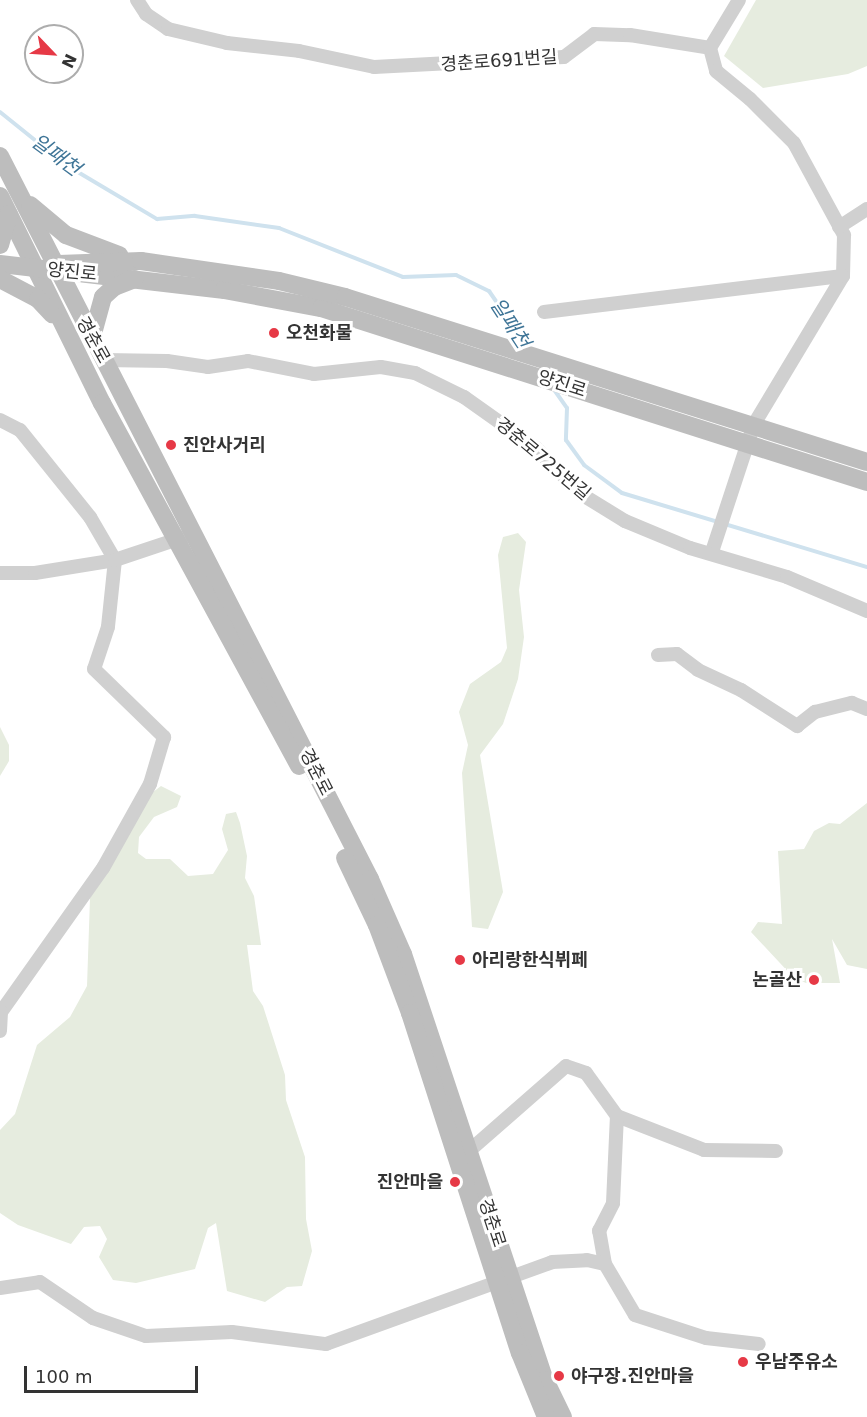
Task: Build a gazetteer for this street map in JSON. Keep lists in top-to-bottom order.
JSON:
{
  "streets": {
    "street": [
      "경춘로691번길",
      "양진로",
      "경춘로",
      "경춘로725번길"
    ]
  },
  "crossings": [
    ["양진로", "경춘로"],
    ["경춘로", "경춘로725번길"]
  ],
  "water": ["일패천"],
  "places": [
    "오천화물",
    "진안사거리",
    "아리랑한식뷔페",
    "논골산",
    "진안마을",
    "우남주유소",
    "야구장.진안마을"
  ],
  "scale_bar": "100 m",
  "north": "bottom right"
}
